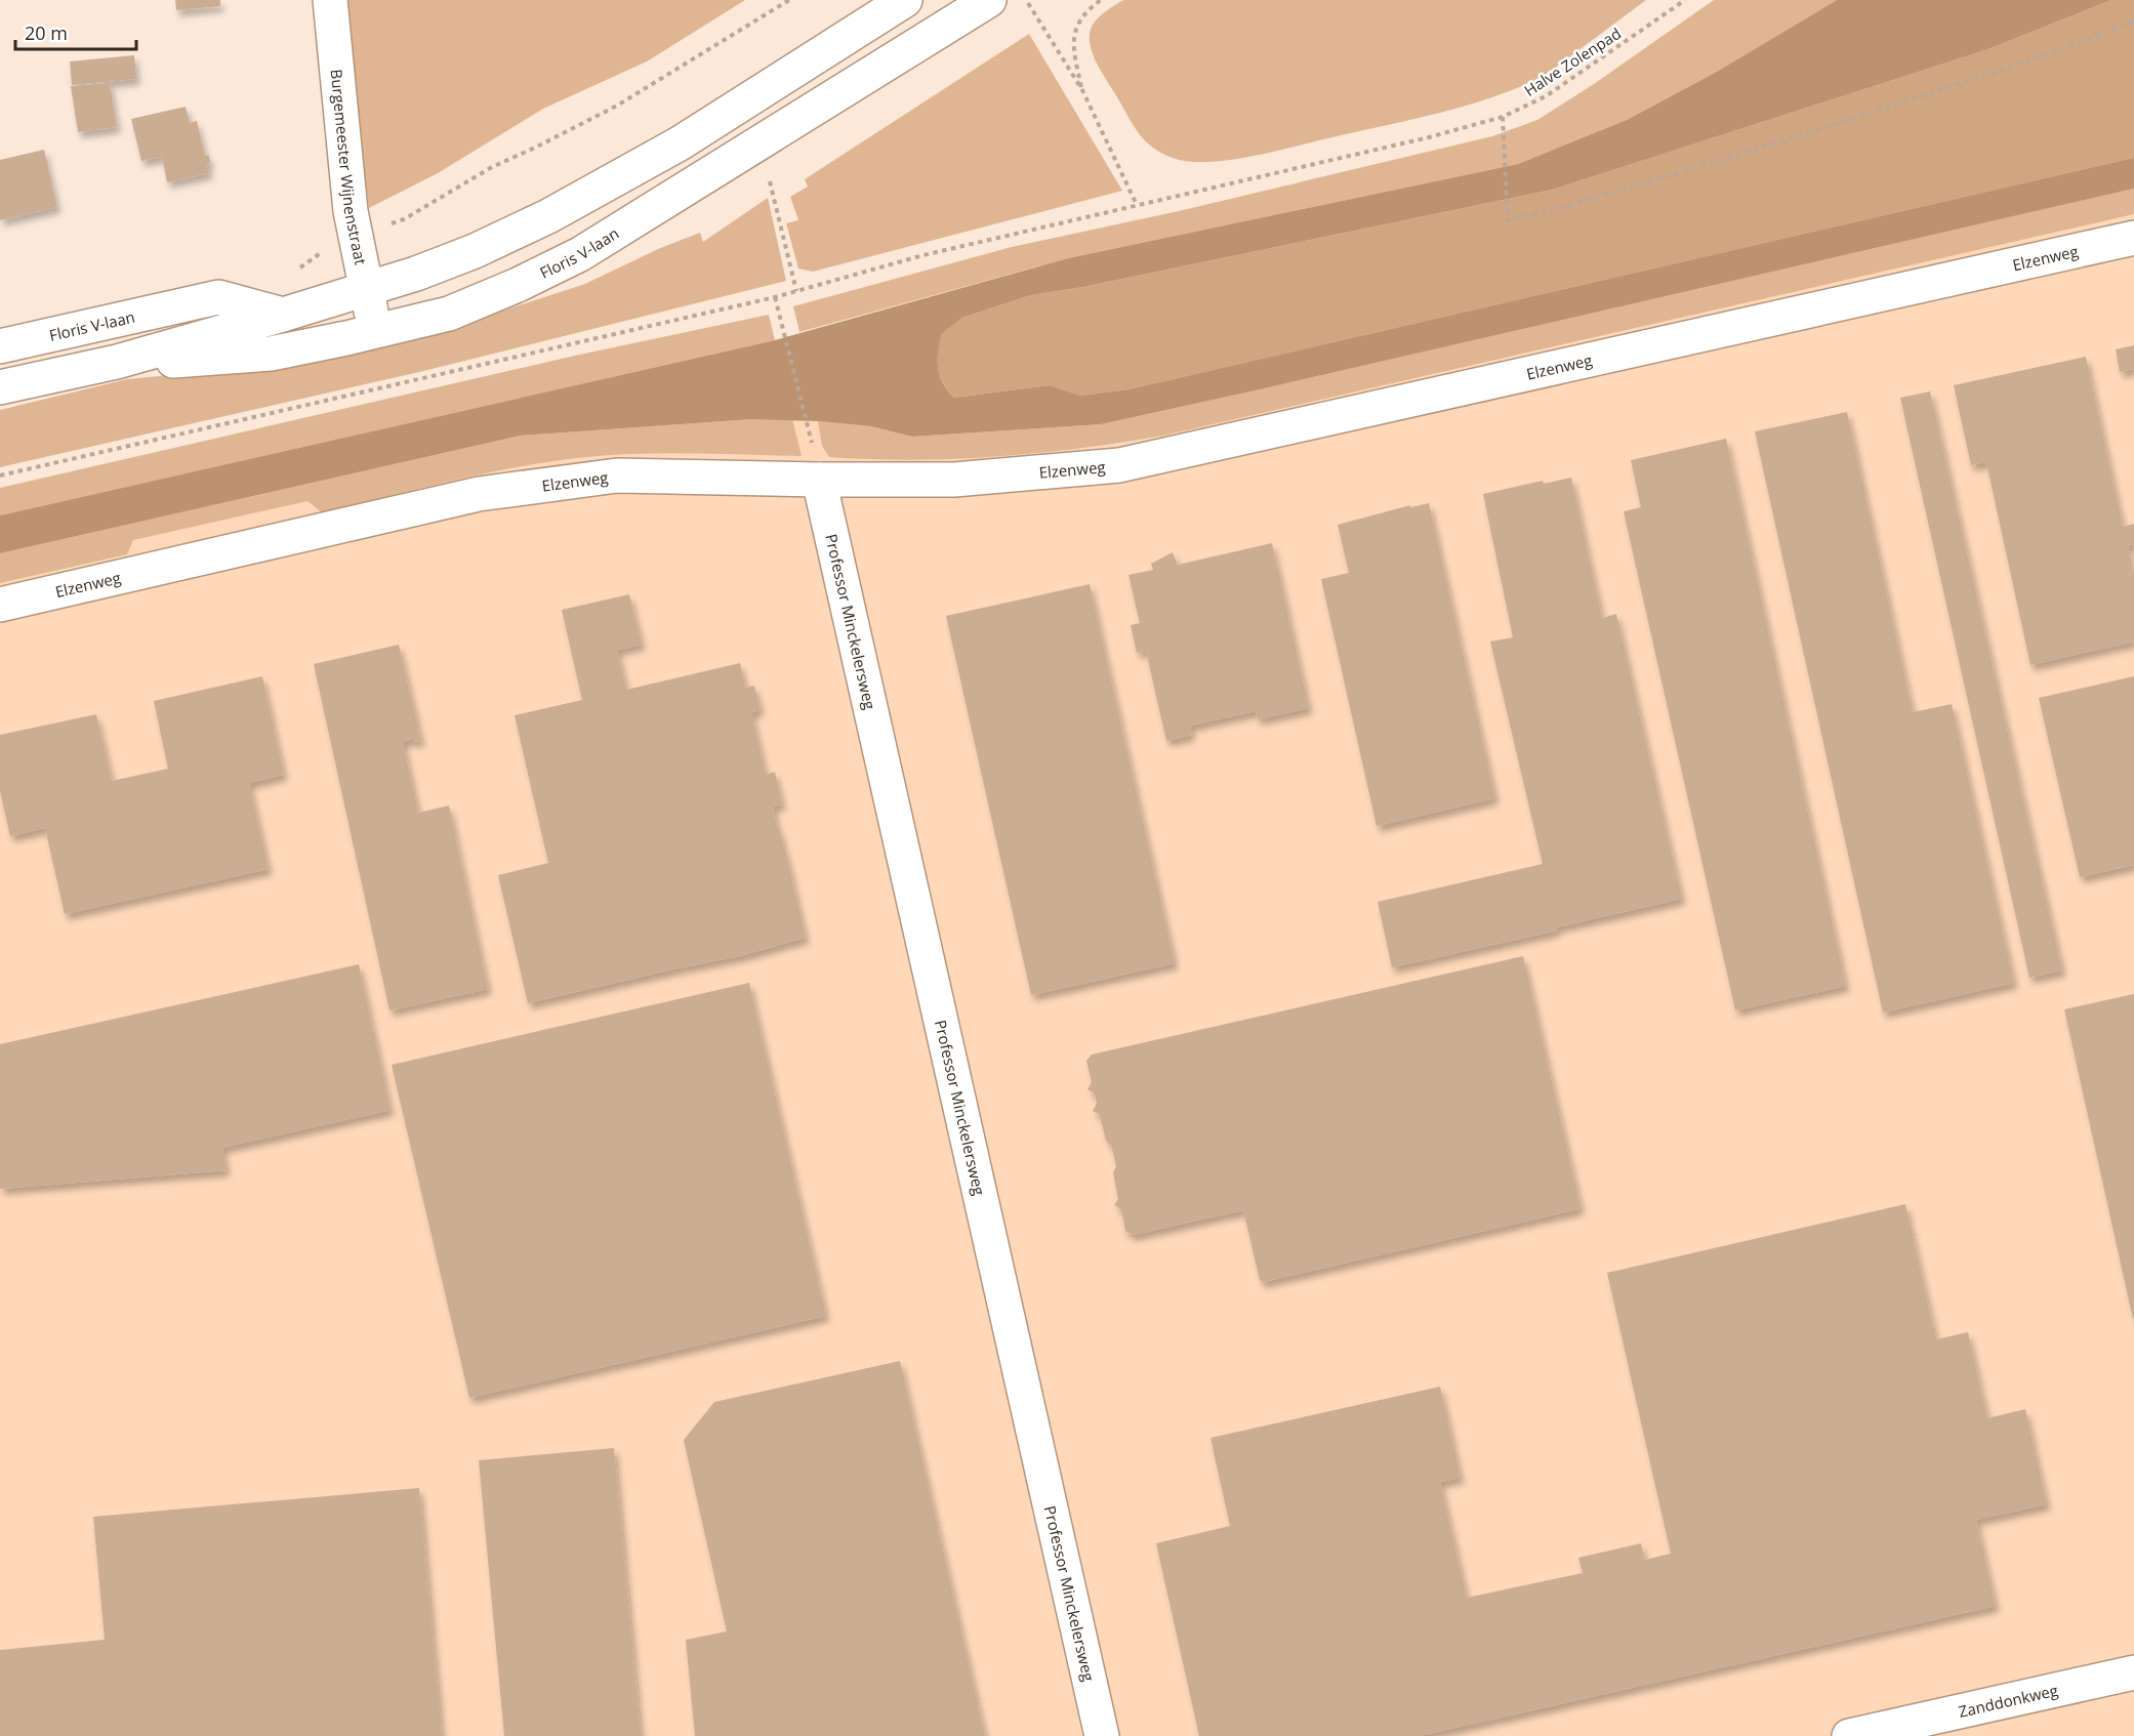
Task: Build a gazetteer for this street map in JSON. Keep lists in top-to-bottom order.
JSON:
{
  "streets": {
    "street": [
      "Burgemeester Wijnenstraat",
      "Floris V-laan",
      "Elzenweg",
      "Professor Minckelersweg",
      "Zanddonkweg"
    ],
    "path": ["Halve Zolenpad"]
  },
  "crossings": [
    ["Burgemeester Wijnenstraat", "Floris V-laan"],
    ["Elzenweg", "Professor Minckelersweg"]
  ],
  "scale_bar": "20 m"
}
